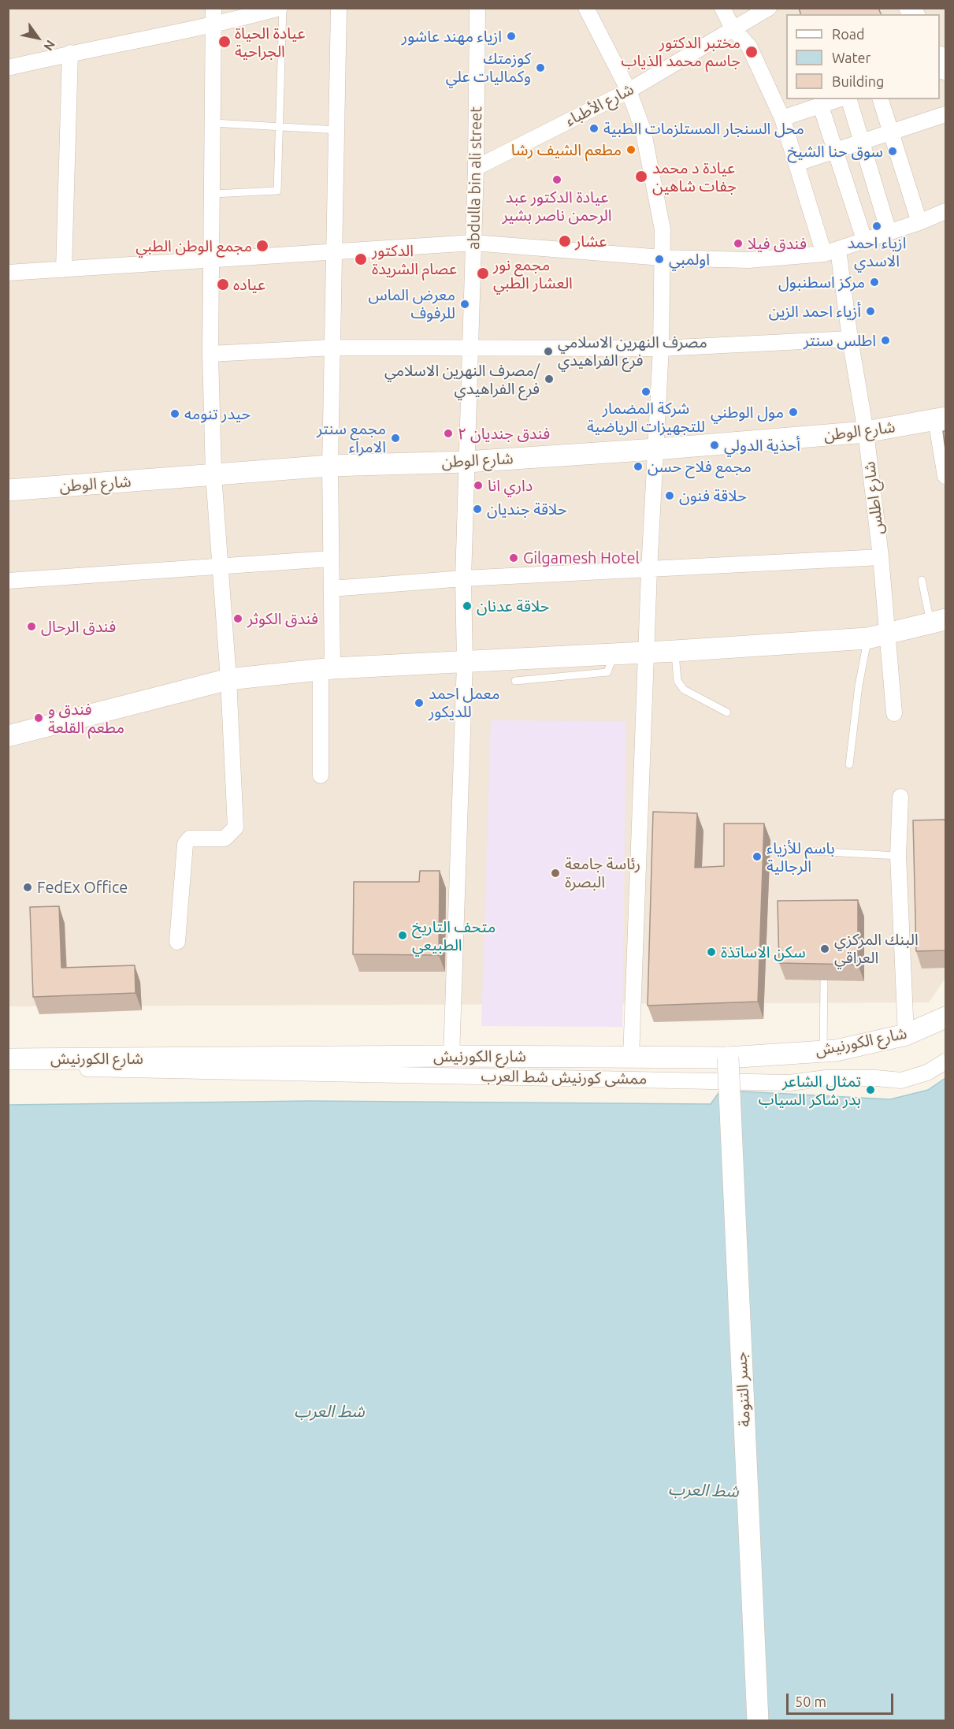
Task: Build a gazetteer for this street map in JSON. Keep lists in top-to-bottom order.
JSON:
{
  "streets": {
    "main road": ["شارع الوطن", "شارع الكورنيش", "جسر التنومة"],
    "street": [
      "شارع الأطباء",
      "abdulla bin ali street",
      "شارع اطلس",
      "ممشى كورنيش شط العرب"
    ]
  },
  "crossings": [
    ["شارع الأطباء", "abdulla bin ali street"],
    ["شارع الأطباء", "شارع اطلس"],
    ["abdulla bin ali street", "شارع الوطن"],
    ["abdulla bin ali street", "شارع الكورنيش"],
    ["شارع الوطن", "شارع اطلس"],
    ["شارع الكورنيش", "جسر التنومة"]
  ],
  "water": ["شط العرب"],
  "places": [
    "ازياء مهند عاشور",
    "عيادة الحياة الجراحية",
    "مختبر الدكتور جاسم محمد الذياب",
    "كوزمتك وكماليات علي",
    "محل السنجار المستلزمات الطبية",
    "مطعم الشيف رشا",
    "سوق حنا الشيخ",
    "عيادة د محمد جفات شاهين",
    "عيادة الدكتور عبد الرحمن ناصر بشير",
    "ازياء احمد الاسدي",
    "عشار",
    "فندق فيلا",
    "مجمع الوطن الطبي",
    "الدكتور عصام الشريدة",
    "اولمبي",
    "مجمع نور العشار الطبي",
    "مركز اسطنبول",
    "عياده",
    "معرض الماس للرفوف",
    "أزياء احمد الزين",
    "اطلس سنتر",
    "مصرف النهرين الاسلامي فرع الفراهيدي",
    "مصرف النهرين الاسلامي/ فرع الفراهيدي",
    "شركة المضمار للتجهيزات الرياضية",
    "مول الوطني",
    "حيدر تنومه",
    "فندق جنديان ٢",
    "مجمع سنتر الامراء",
    "أحذية الدولي",
    "مجمع فلاح حسن",
    "داري انا",
    "حلاقة فنون",
    "حلاقة جنديان",
    "Gilgamesh Hotel",
    "حلاقة عدنان",
    "فندق الكوثر",
    "فندق الرحال",
    "معمل احمد للديكور",
    "فندق و مطعم القلعة",
    "باسم للأزياء الرجالية",
    "رئاسة جامعة البصرة",
    "FedEx Office",
    "متحف التاريخ الطبيعي",
    "البنك المركزي العراقي",
    "سكن الاساتذة",
    "تمثال الشاعر بدر شاكر السياب"
  ],
  "legend": ["Road", "Water", "Building"],
  "scale_bar": "50 m",
  "north": "bottom right"
}
